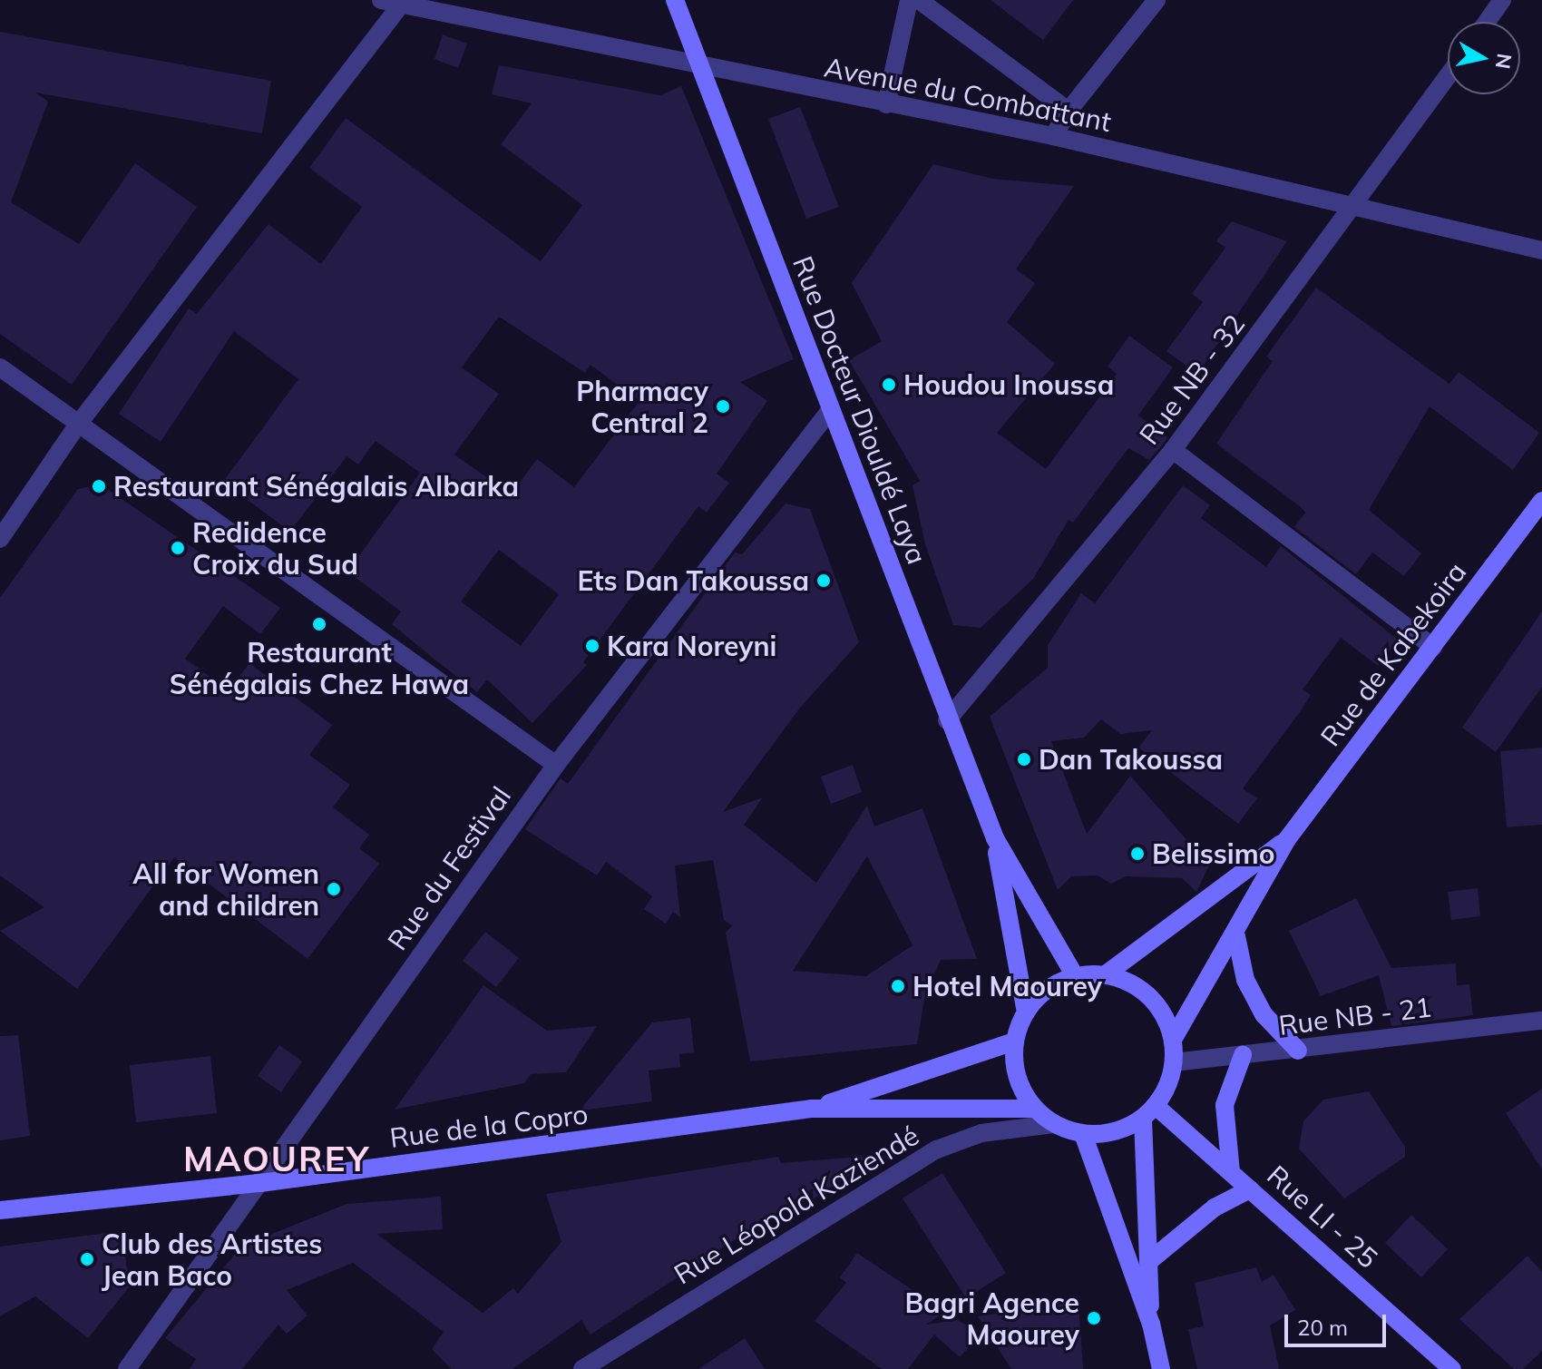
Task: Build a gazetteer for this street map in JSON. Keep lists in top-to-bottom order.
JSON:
{
  "streets": {
    "street": [
      "Avenue du Combattant",
      "Rue NB - 32",
      "Rue Docteur Diouldé Laya",
      "Rue de Kabekoira",
      "Rue du Festival",
      "Rue NB - 21",
      "Rue de la Copro",
      "Rue Léopold Kaziendé",
      "Rue LI - 25"
    ]
  },
  "crossings": [
    ["Avenue du Combattant", "Rue NB - 32"],
    ["Avenue du Combattant", "Rue Docteur Diouldé Laya"],
    ["Rue NB - 32", "Rue Docteur Diouldé Laya"],
    ["Rue Docteur Diouldé Laya", "Rue de Kabekoira"],
    ["Rue Docteur Diouldé Laya", "Rue du Festival"],
    ["Rue Docteur Diouldé Laya", "Rue NB - 21"],
    ["Rue Docteur Diouldé Laya", "Rue de la Copro"],
    ["Rue Docteur Diouldé Laya", "Rue Léopold Kaziendé"],
    ["Rue Docteur Diouldé Laya", "Rue LI - 25"],
    ["Rue de Kabekoira", "Rue NB - 21"],
    ["Rue de Kabekoira", "Rue de la Copro"],
    ["Rue de Kabekoira", "Rue Léopold Kaziendé"],
    ["Rue de Kabekoira", "Rue LI - 25"],
    ["Rue du Festival", "Rue de la Copro"],
    ["Rue NB - 21", "Rue de la Copro"],
    ["Rue NB - 21", "Rue Léopold Kaziendé"],
    ["Rue NB - 21", "Rue LI - 25"],
    ["Rue de la Copro", "Rue Léopold Kaziendé"],
    ["Rue de la Copro", "Rue LI - 25"],
    ["Rue Léopold Kaziendé", "Rue LI - 25"]
  ],
  "districts": ["MAOUREY"],
  "places": [
    "Houdou Inoussa",
    "Pharmacy Central 2",
    "Restaurant Sénégalais Albarka",
    "Redidence Croix du Sud",
    "Ets Dan Takoussa",
    "Restaurant Sénégalais Chez Hawa",
    "Kara Noreyni",
    "Dan Takoussa",
    "Belissimo",
    "All for Women and children",
    "Hotel Maourey",
    "Club des Artistes Jean Baco",
    "Bagri Agence Maourey"
  ],
  "scale_bar": "20 m",
  "north": "right"
}
